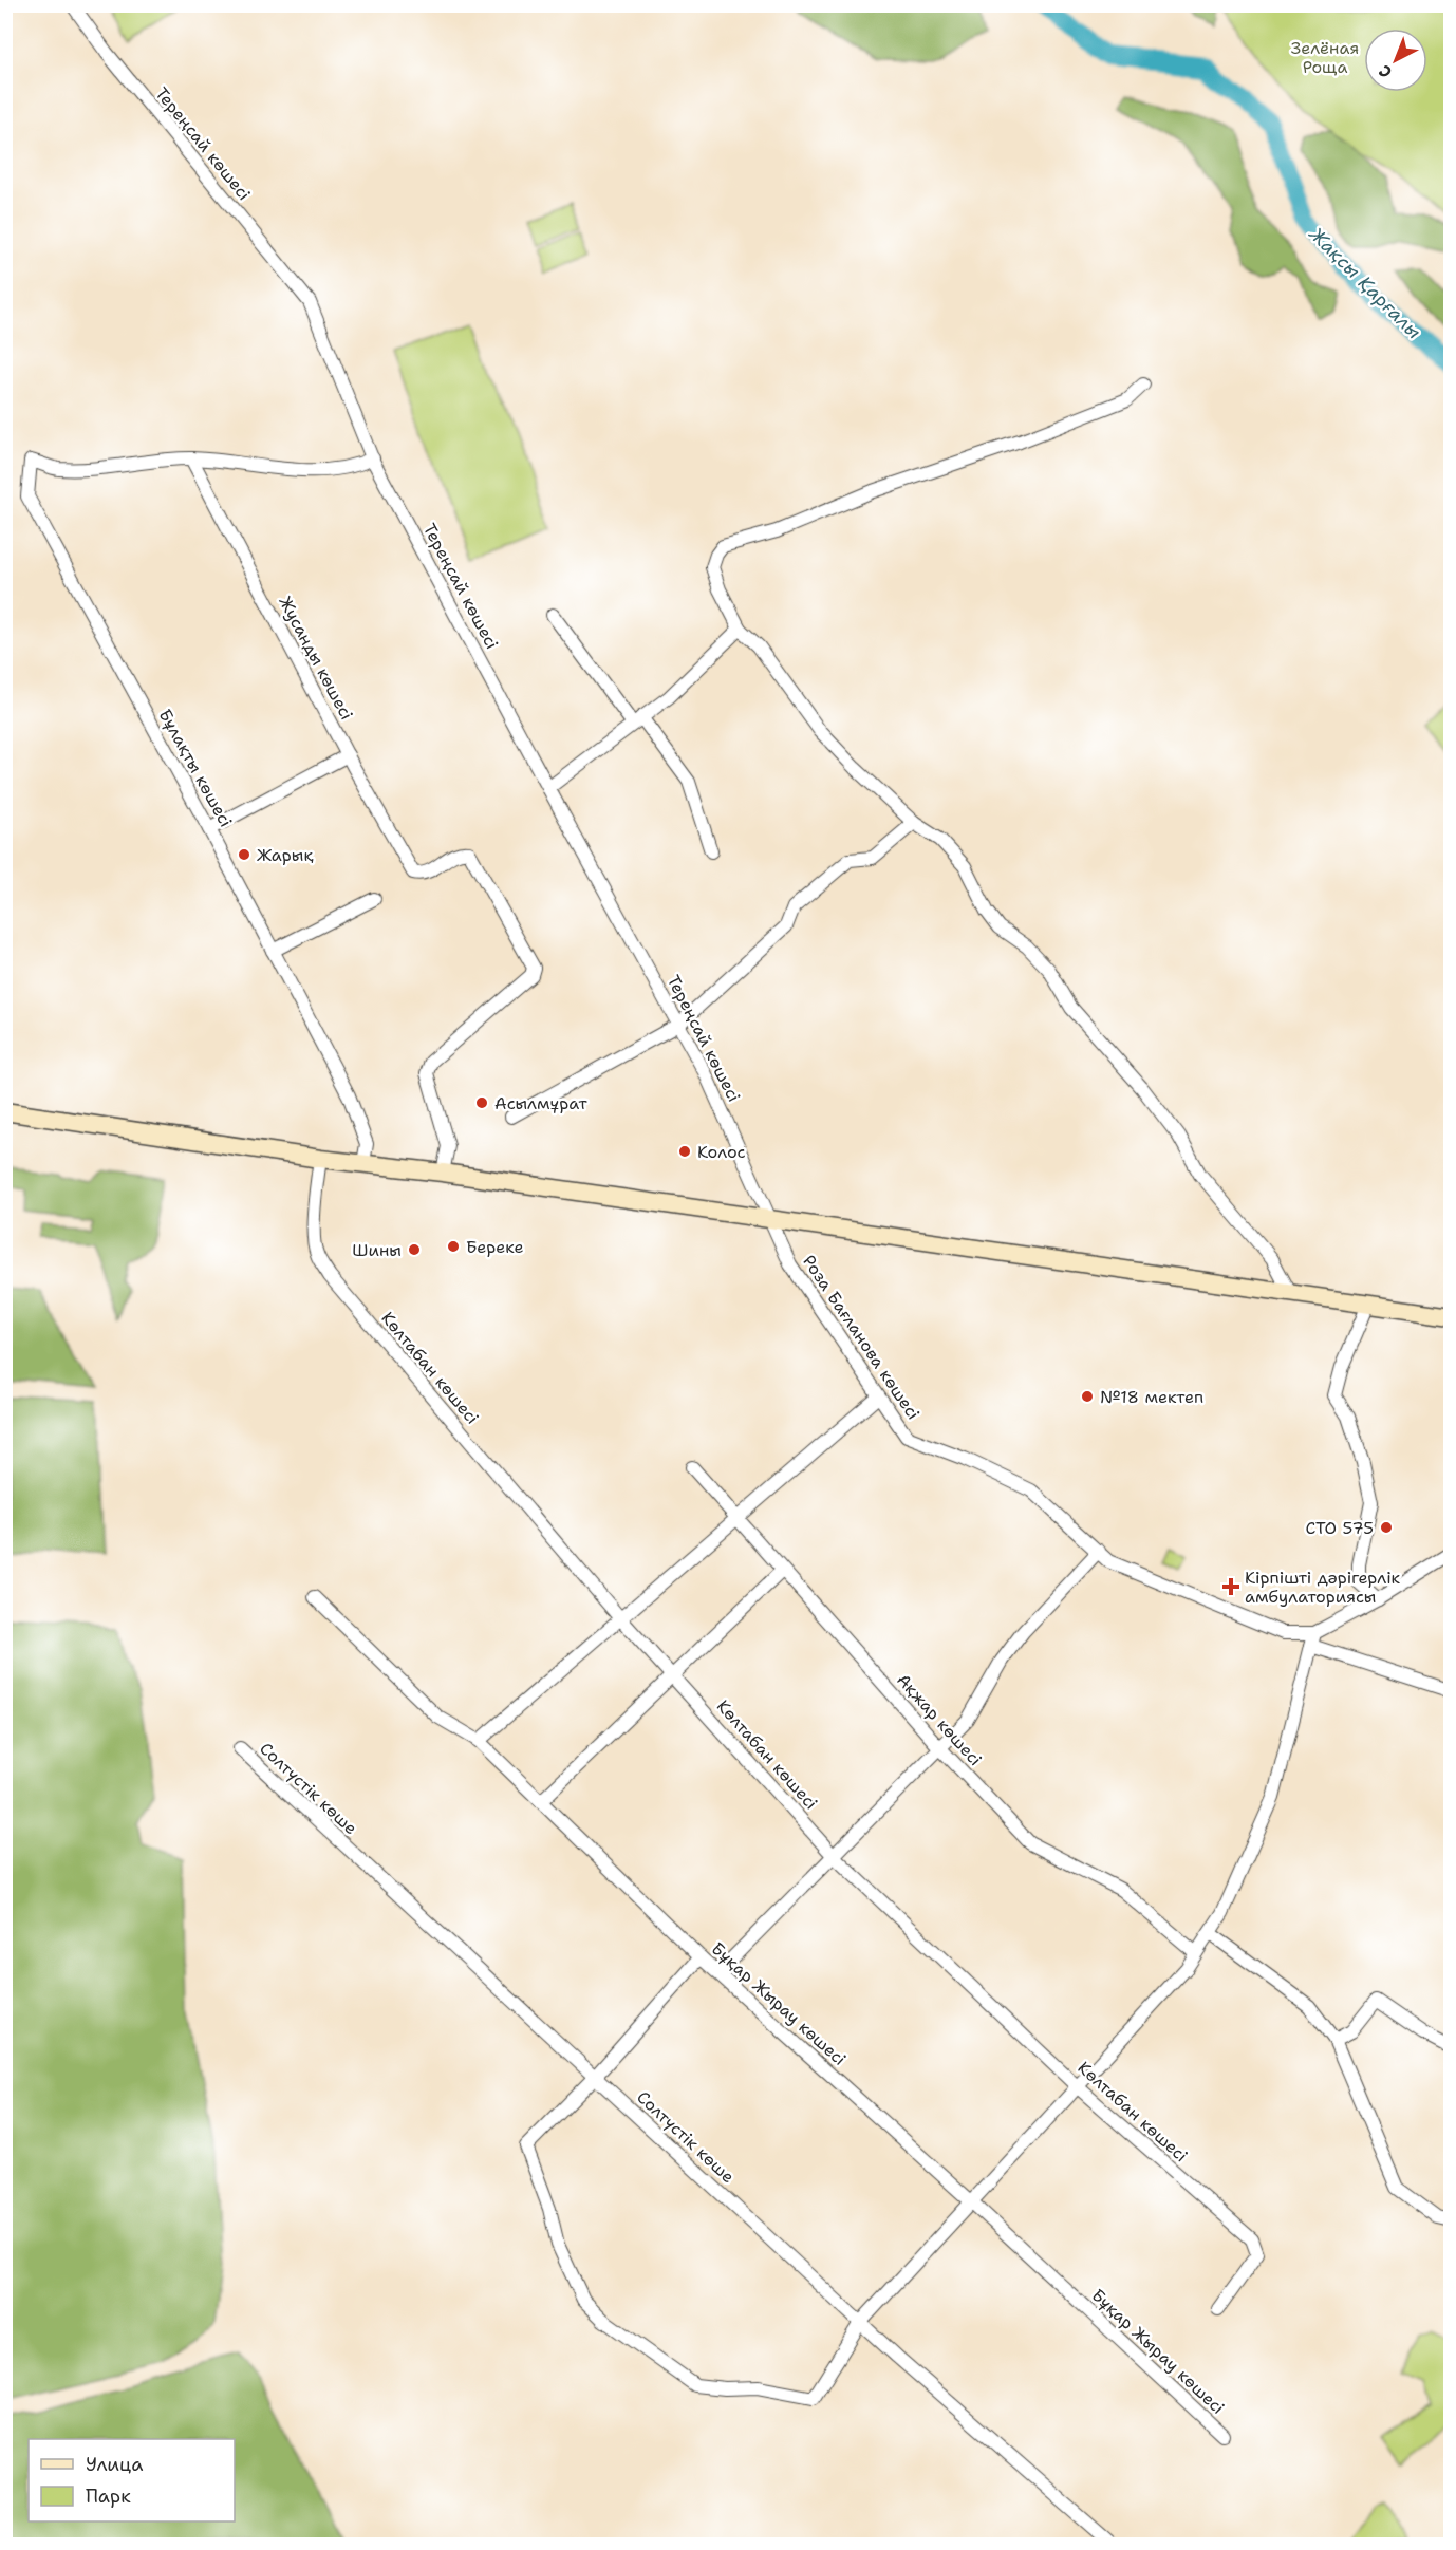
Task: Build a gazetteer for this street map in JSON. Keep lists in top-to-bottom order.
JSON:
{
  "streets": {
    "street": [
      "Тереңсай көшесі",
      "Жусанды көшесі",
      "Бұлақты көшесі",
      "Роза Бағланова көшесі",
      "Көлтабан көшесі",
      "Ақжар көшесі",
      "Солтүстік көше",
      "Бұқар Жырау көшесі"
    ]
  },
  "crossings": [
    ["Тереңсай көшесі", "Роза Бағланова көшесі"],
    ["Жусанды көшесі", "Бұлақты көшесі"]
  ],
  "water": ["Жақсы Қарғалы"],
  "parks": ["Зелёная Роща"],
  "places": {
    "other": [
      "Жарық",
      "Асылмұрат",
      "Колос",
      "Береке",
      "Шины",
      "№18 мектеп",
      "СТО 575"
    ],
    "health": ["Кірпішті дәрігерлік амбулаториясы"]
  },
  "legend": ["Улица", "Парк"],
  "north": "bottom left"
}
